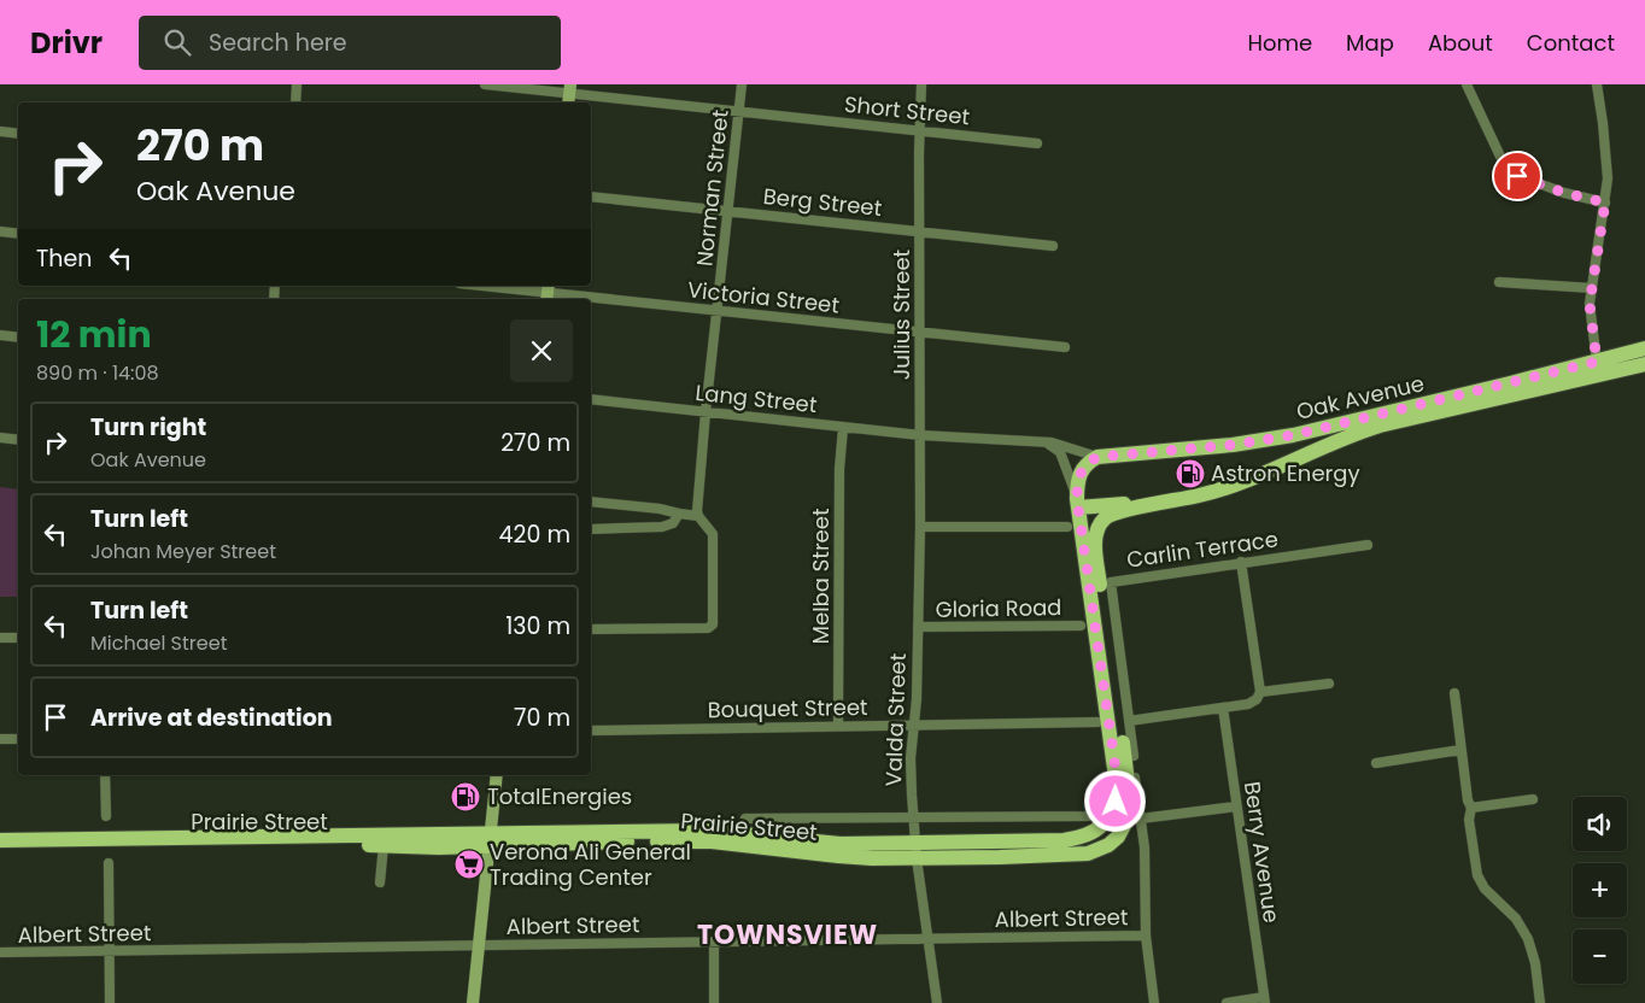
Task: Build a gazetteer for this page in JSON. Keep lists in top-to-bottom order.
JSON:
{
  "streets": {
    "main road": ["Oak Avenue", "Prairie Street"],
    "street": [
      "Short Street",
      "Norman Street",
      "Berg Street",
      "Victoria Street",
      "Julius Street",
      "Lang Street",
      "Carlin Terrace",
      "Melba Street",
      "Gloria Road",
      "Bouquet Street",
      "Valda Street",
      "Berry Avenue",
      "Albert Street"
    ]
  },
  "crossings": [
    ["Short Street", "Norman Street"],
    ["Short Street", "Julius Street"],
    ["Norman Street", "Berg Street"],
    ["Norman Street", "Victoria Street"],
    ["Norman Street", "Lang Street"],
    ["Berg Street", "Julius Street"],
    ["Victoria Street", "Julius Street"],
    ["Julius Street", "Lang Street"],
    ["Julius Street", "Valda Street"],
    ["Oak Avenue", "Lang Street"],
    ["Oak Avenue", "Prairie Street"],
    ["Lang Street", "Melba Street"],
    ["Lang Street", "Valda Street"],
    ["Melba Street", "Bouquet Street"],
    ["Gloria Road", "Valda Street"],
    ["Bouquet Street", "Valda Street"],
    ["Valda Street", "Prairie Street"],
    ["Valda Street", "Albert Street"]
  ],
  "districts": ["TOWNSVIEW"],
  "places": {
    "fuel station": ["Astron Energy", "TotalEnergies"],
    "supermarket": ["Verona Ali General Trading Center"]
  },
  "page": {
    "header": "Drivr",
    "search": "Search here",
    "nav": [
      "Home",
      "Map",
      "About",
      "Contact"
    ],
    "turn": ["270 m", "Oak Avenue"],
    "then": "Then",
    "heading": ["12 min", "890 m · 14:08"],
    "list": [
      {
        "name": "Turn right",
        "note": "Oak Avenue",
        "value": "270 m"
      },
      {
        "name": "Turn left",
        "note": "Johan Meyer Street",
        "value": "420 m"
      },
      {
        "name": "Turn left",
        "note": "Michael Street",
        "value": "130 m"
      },
      {
        "name": "Arrive at destination",
        "value": "70 m"
      }
    ],
    "map_buttons": ["+", "−"]
  }
}
